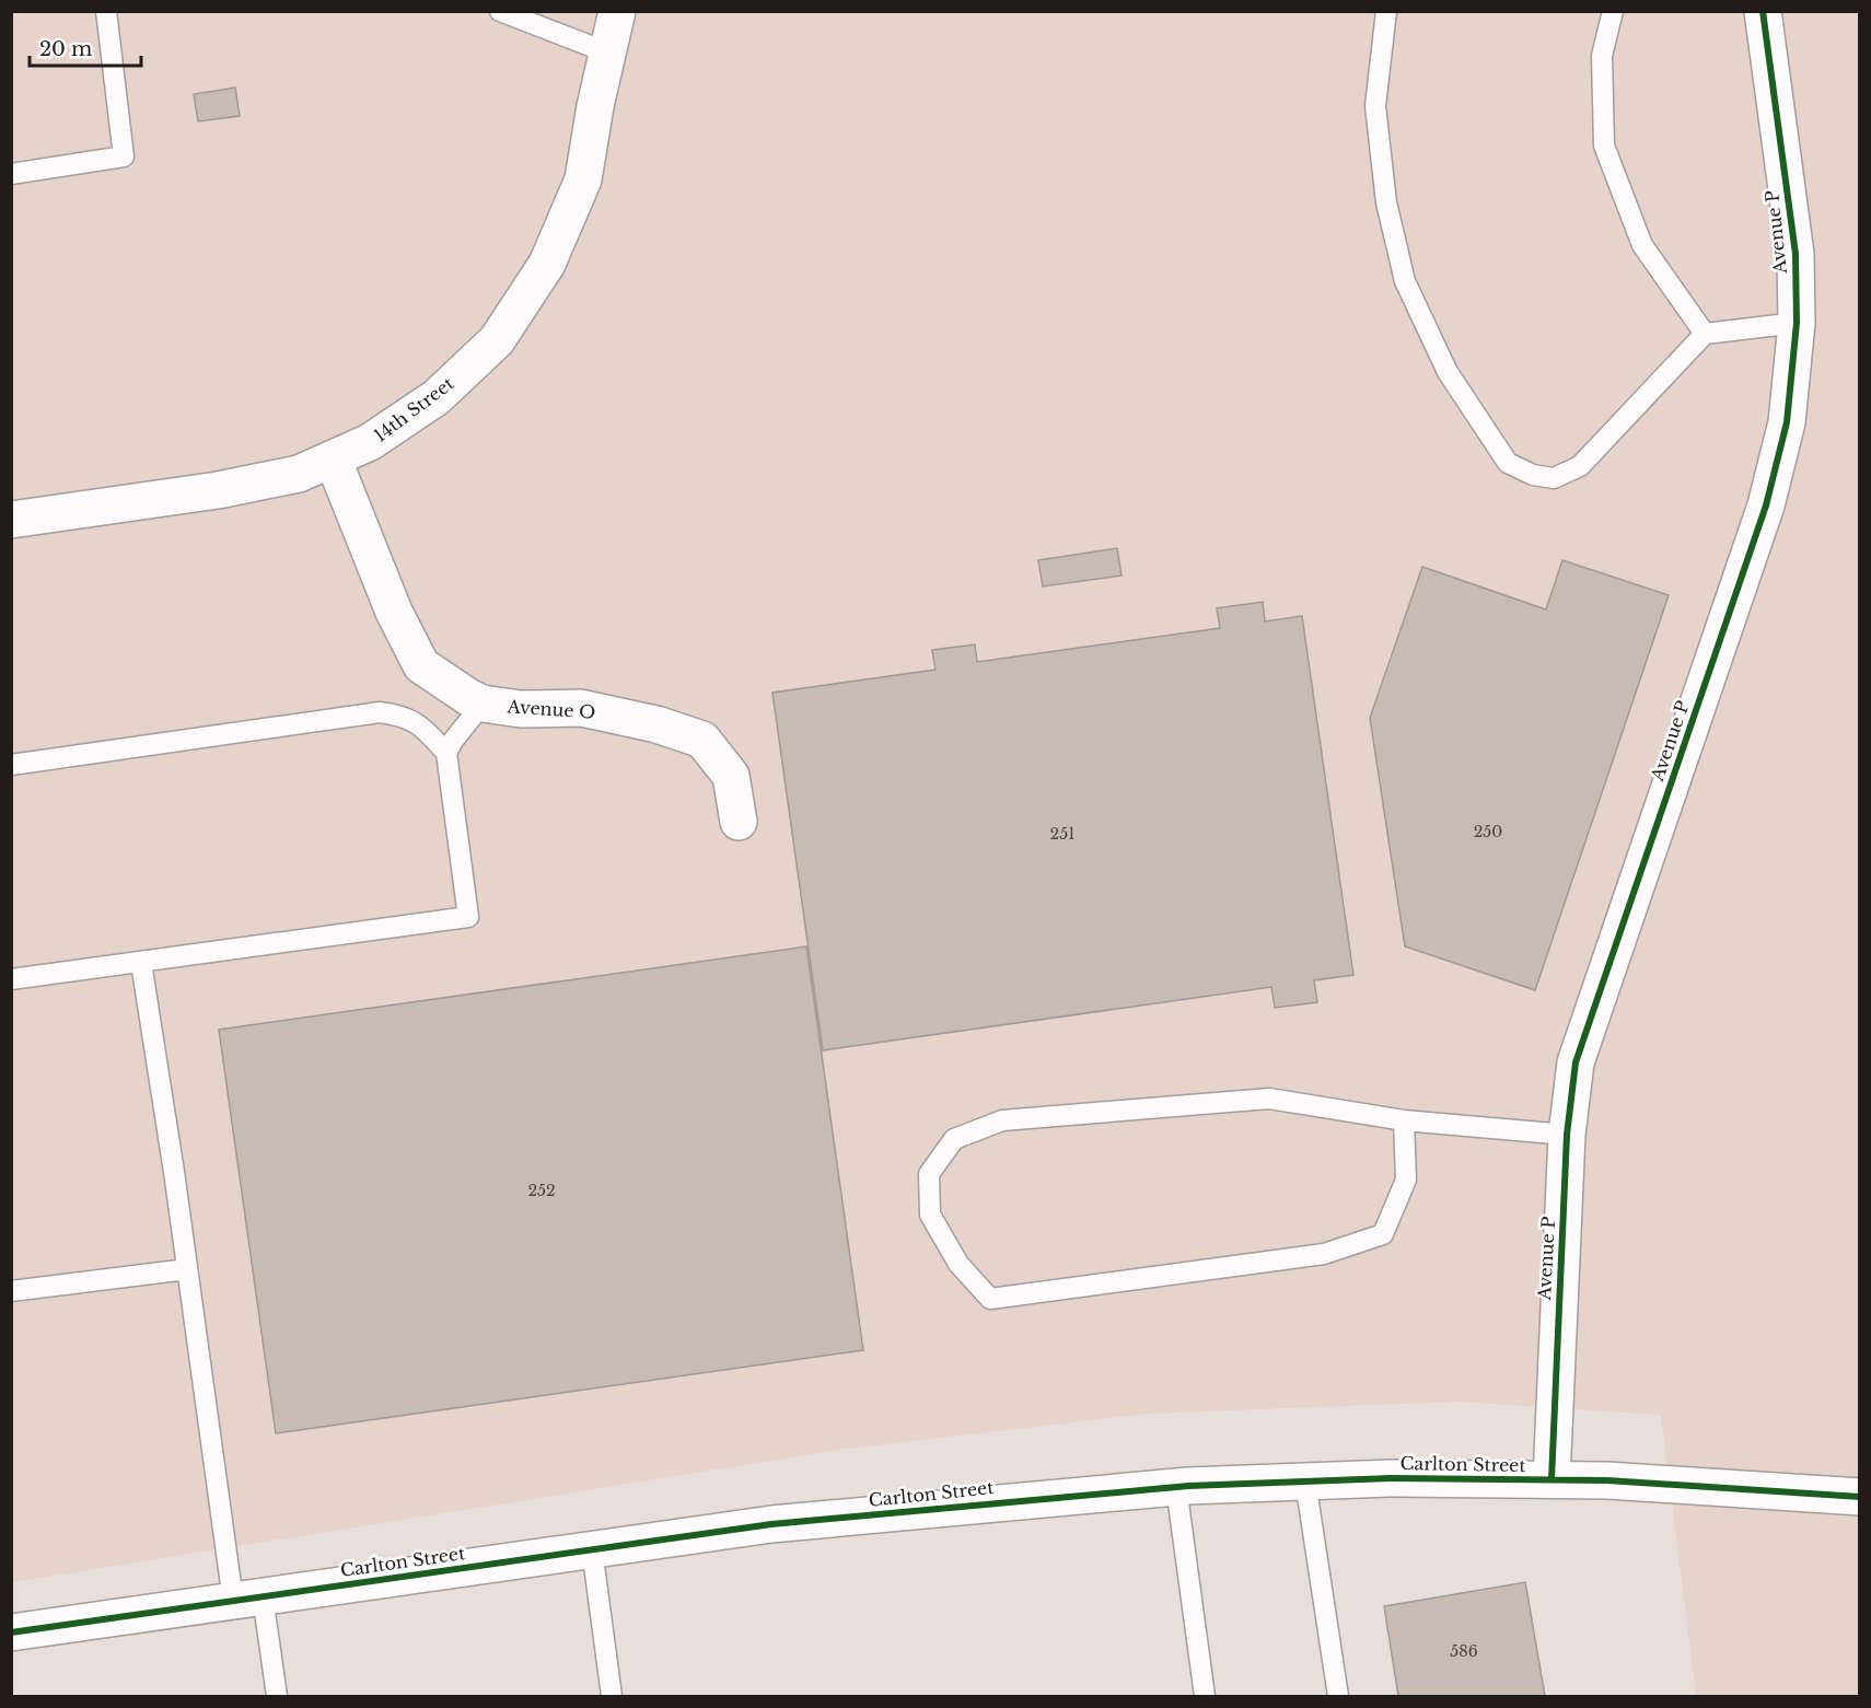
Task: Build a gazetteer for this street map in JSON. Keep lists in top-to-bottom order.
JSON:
{
  "streets": {
    "street": [
      "Avenue P",
      "14th Street",
      "Avenue O",
      "Carlton Street"
    ]
  },
  "crossings": [
    ["Avenue P", "Carlton Street"],
    ["14th Street", "Avenue O"]
  ],
  "house_numbers": [
    "250",
    "251",
    "252",
    "586"
  ],
  "scale_bar": "20 m"
}
